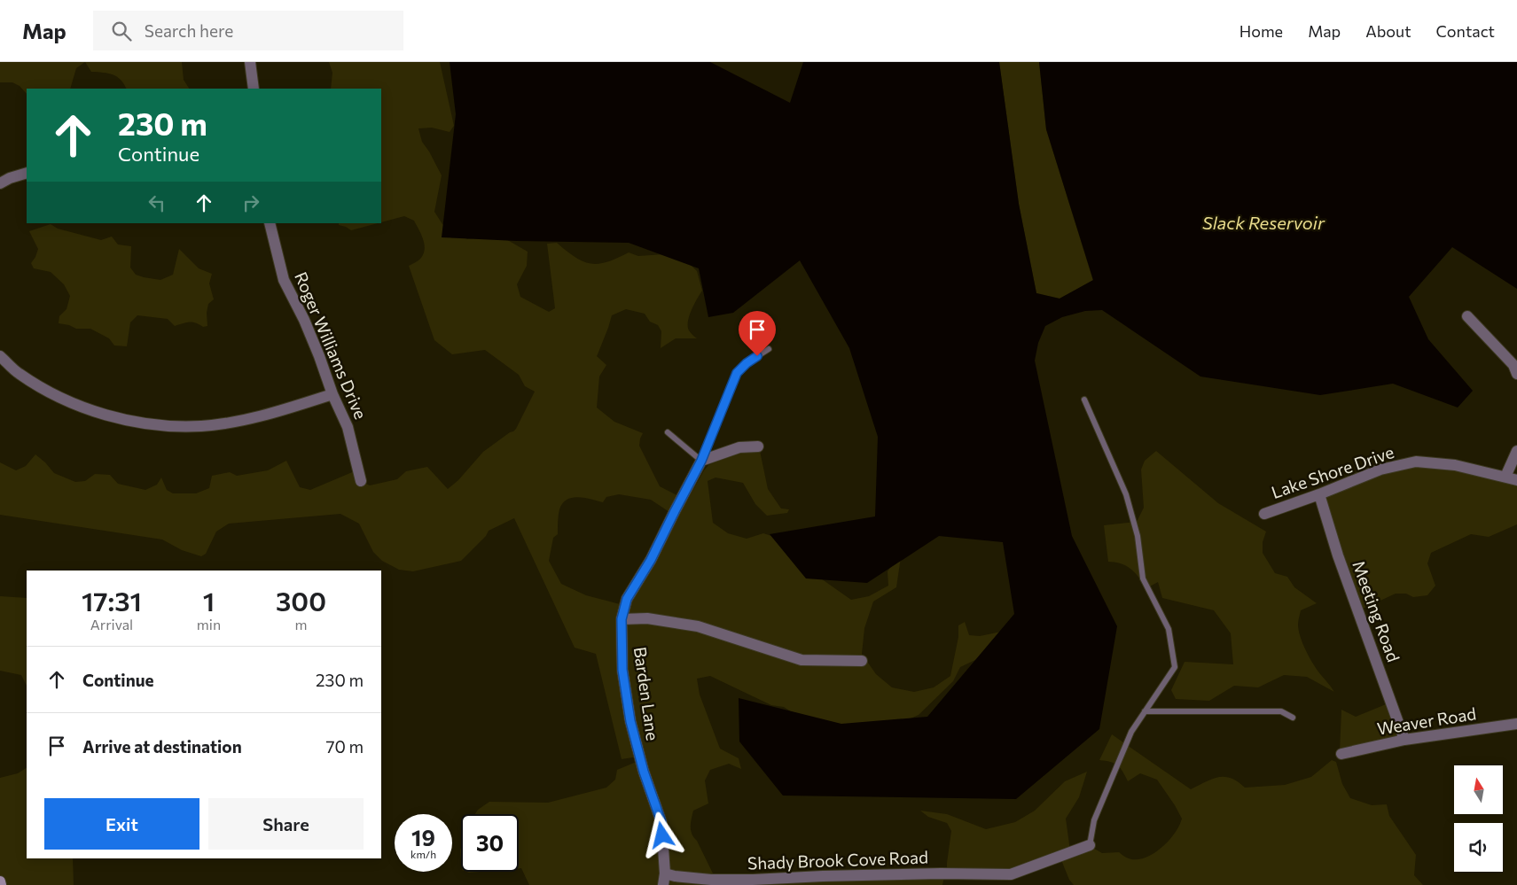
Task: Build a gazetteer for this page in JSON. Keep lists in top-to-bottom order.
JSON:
{
  "streets": {
    "street": [
      "Roger Williams Drive",
      "Lake Shore Drive",
      "Meeting Road",
      "Barden Lane",
      "Weaver Road",
      "Shady Brook Cove Road"
    ]
  },
  "crossings": [
    ["Lake Shore Drive", "Meeting Road"],
    ["Meeting Road", "Weaver Road"],
    ["Barden Lane", "Shady Brook Cove Road"]
  ],
  "water": ["Slack Reservoir"],
  "north": "top",
  "page": {
    "header": "Map",
    "search": "Search here",
    "nav": [
      "Home",
      "Map",
      "About",
      "Contact"
    ],
    "turn": ["230 m", "Continue"],
    "eta": [
      "17:31",
      "Arrival",
      "1",
      "min",
      "300",
      "m"
    ],
    "list": [
      {
        "name": "Continue",
        "value": "230 m"
      },
      {
        "name": "Arrive at destination",
        "value": "70 m"
      }
    ],
    "buttons": ["Exit", "Share"],
    "speed": "19 km/h",
    "limit": "30"
  }
}
